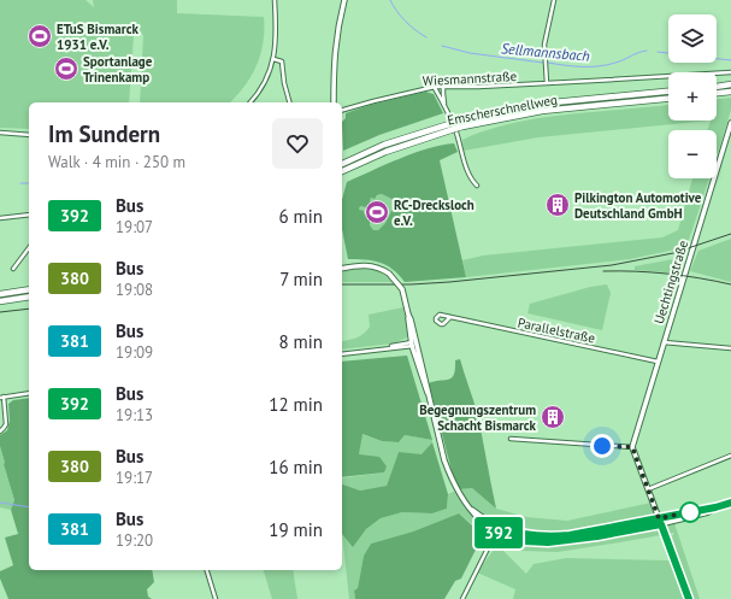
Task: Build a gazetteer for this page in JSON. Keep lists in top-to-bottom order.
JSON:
{
  "streets": {
    "highway": ["Emscherschnellweg"],
    "main road": ["Uechtingstraße"],
    "street": ["Wiesmannstraße", "Parallelstraße"]
  },
  "crossings": [
    ["Uechtingstraße", "Parallelstraße"]
  ],
  "water": ["Sellmannsbach"],
  "places": {
    "sports": ["ETuS Bismarck 1931 e.V.", "Sportanlage Trinenkamp", "RC-Drecksloch e.V."],
    "building": ["Pilkington Automotive Deutschland GmbH", "Begegnungszentrum Schacht Bismarck"]
  },
  "lines": ["bus line 392"],
  "page": {
    "on_map": "392",
    "map_buttons": ["+", "−"],
    "heading": ["Im Sundern", "Walk · 4 min · 250 m"],
    "list": [
      {
        "mark": "392",
        "name": "Bus",
        "note": "19:07",
        "value": "6 min"
      },
      {
        "mark": "380",
        "name": "Bus",
        "note": "19:08",
        "value": "7 min"
      },
      {
        "mark": "381",
        "name": "Bus",
        "note": "19:09",
        "value": "8 min"
      },
      {
        "mark": "392",
        "name": "Bus",
        "note": "19:13",
        "value": "12 min"
      },
      {
        "mark": "380",
        "name": "Bus",
        "note": "19:17",
        "value": "16 min"
      },
      {
        "mark": "381",
        "name": "Bus",
        "note": "19:20",
        "value": "19 min"
      }
    ]
  }
}
